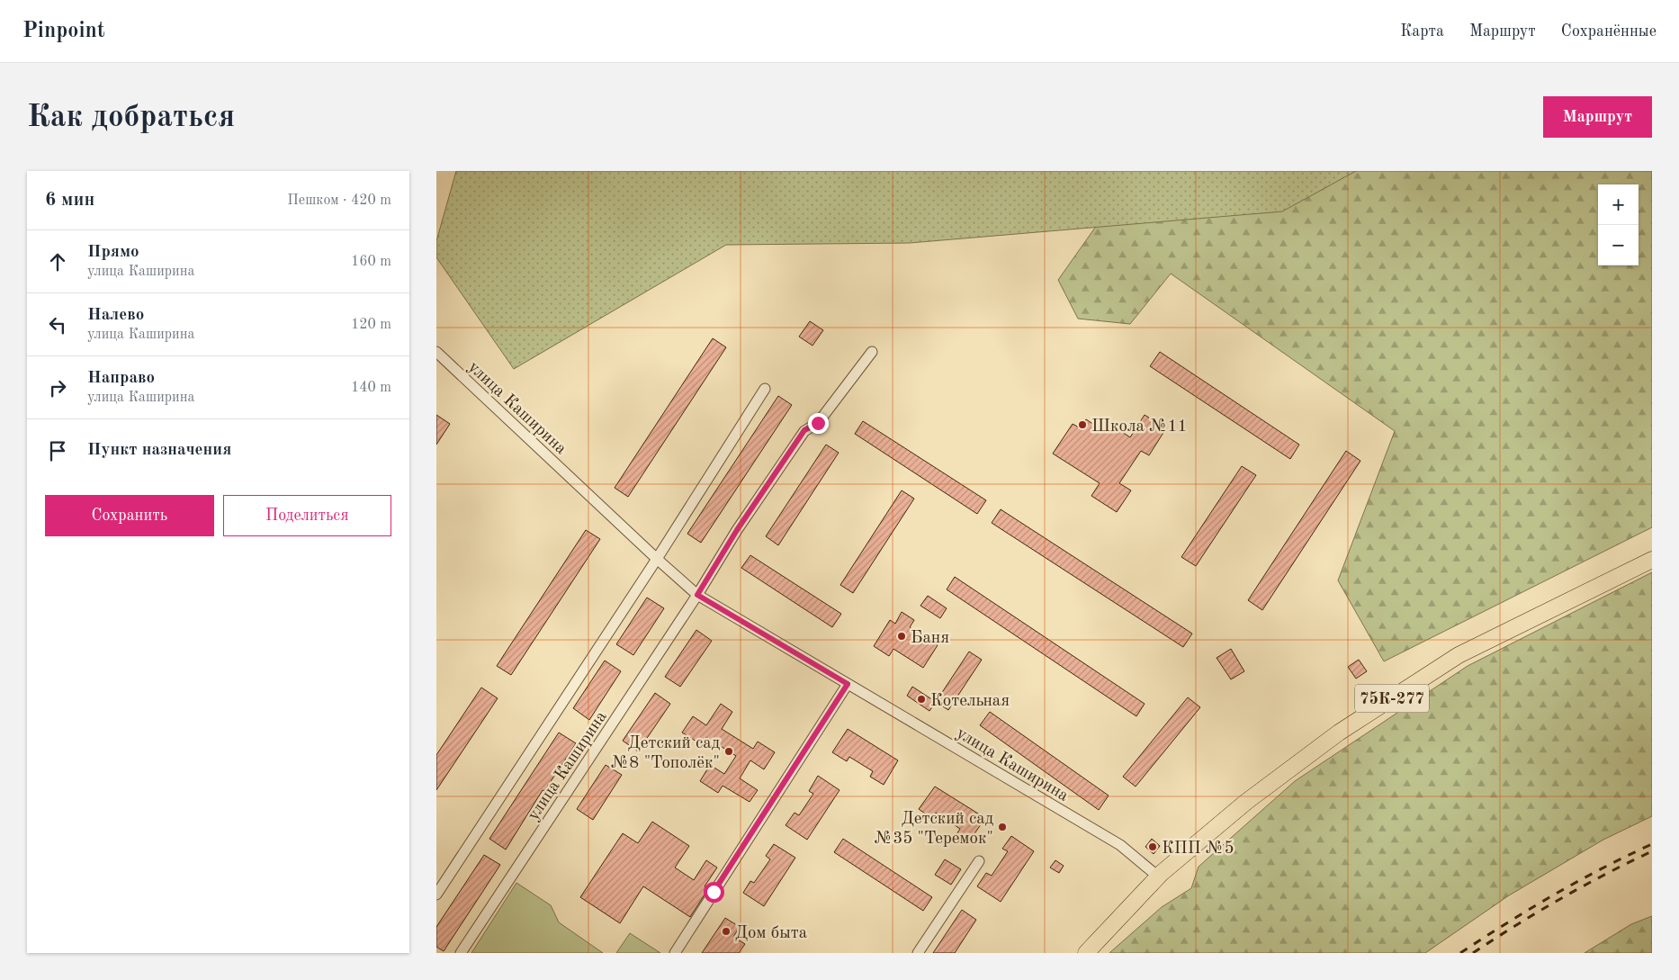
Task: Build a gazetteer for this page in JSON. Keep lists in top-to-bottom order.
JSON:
{
  "streets": {
    "main road": ["75К-277"],
    "street": ["улица Каширина"]
  },
  "crossings": [
    ["улица Каширина", "75К-277"]
  ],
  "places": [
    "Школа №11",
    "Баня",
    "Котельная",
    "Детский сад №8 \"Тополёк\"",
    "Детский сад №35 \"Теремок\"",
    "КПП №5",
    "Дом быта"
  ],
  "page": {
    "header": "Pinpoint",
    "nav": ["Карта", "Маршрут", "Сохранённые"],
    "buttons": [
      "Маршрут",
      ["Сохранить", "Поделиться"]
    ],
    "title": "Как добраться",
    "heading": ["6 мин", "Пешком · 420 m"],
    "map_buttons": ["+", "−"],
    "list": [
      ["Прямо", "улица Каширина", "160 m"],
      ["Налево", "улица Каширина", "120 m"],
      ["Направо", "улица Каширина", "140 m"],
      "Пункт назначения"
    ]
  }
}
